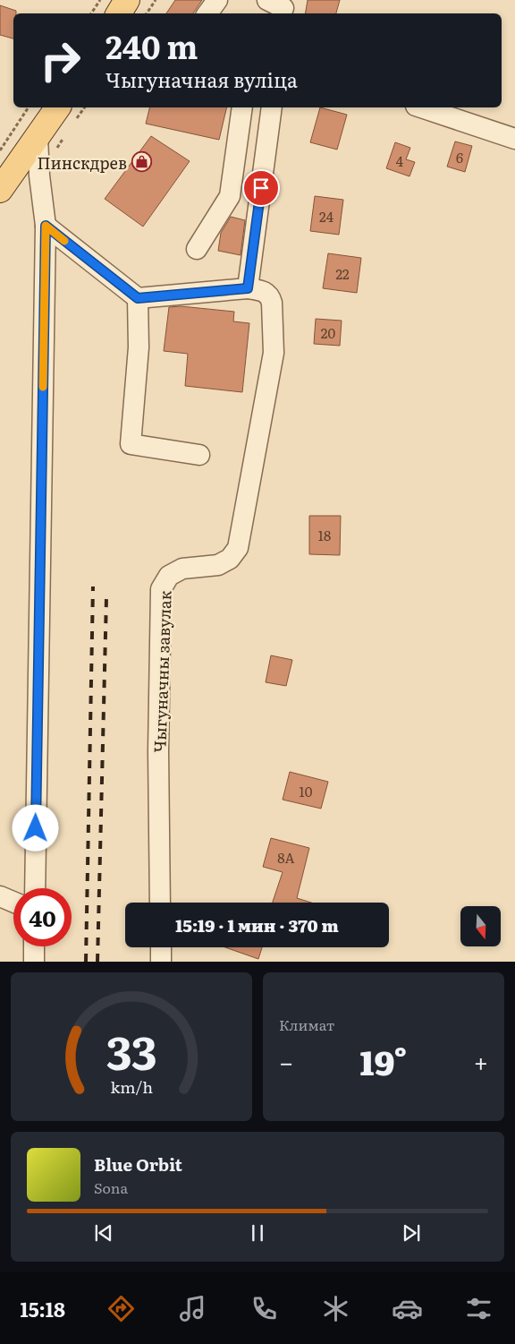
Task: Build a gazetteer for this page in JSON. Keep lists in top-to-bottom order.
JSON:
{
  "streets": {
    "street": ["Чыгуначны завулак"]
  },
  "places": {
    "shop": ["Пинскдрев"]
  },
  "house_numbers": [
    "6",
    "4",
    "24",
    "22",
    "20",
    "18",
    "10",
    "8А"
  ],
  "north": "bottom",
  "page": {
    "turn": ["240 m", "Чыгуначная вуліца"],
    "limit": "40",
    "trip": "15:19 · 1 мин · 370 m",
    "tile": "Климат",
    "heat": ["−", "19°", "+"],
    "song": ["Blue Orbit", "Sona"],
    "tabs": "15:18",
    "gauge": ["33", "km/h"]
  }
}
